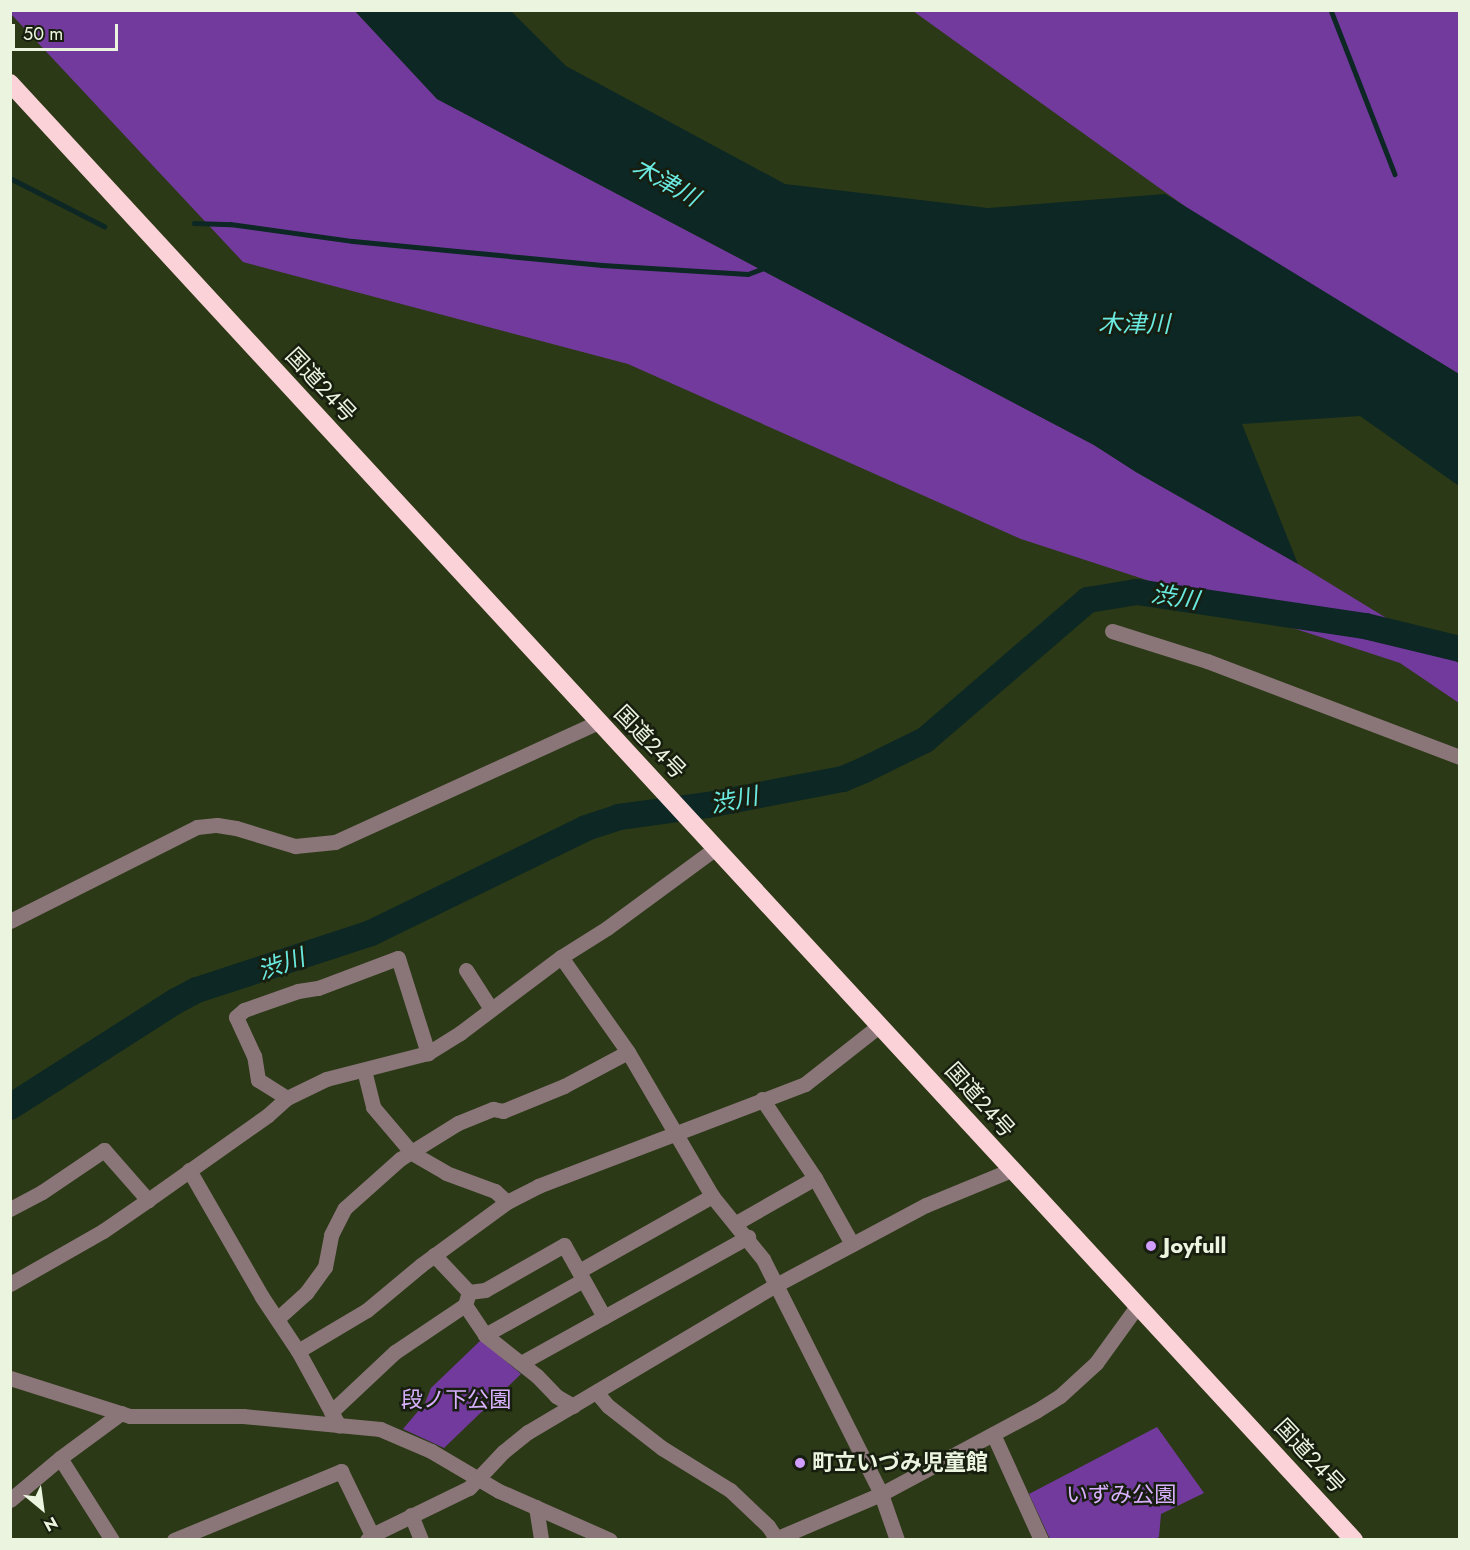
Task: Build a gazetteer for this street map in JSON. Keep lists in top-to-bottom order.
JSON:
{
  "streets": {
    "highway": ["国道24号"]
  },
  "water": ["木津川", "渋川"],
  "parks": ["段ノ下公園", "いずみ公園"],
  "places": ["Joyfull", "町立いづみ児童館"],
  "scale_bar": "50 m",
  "north": "bottom right"
}
